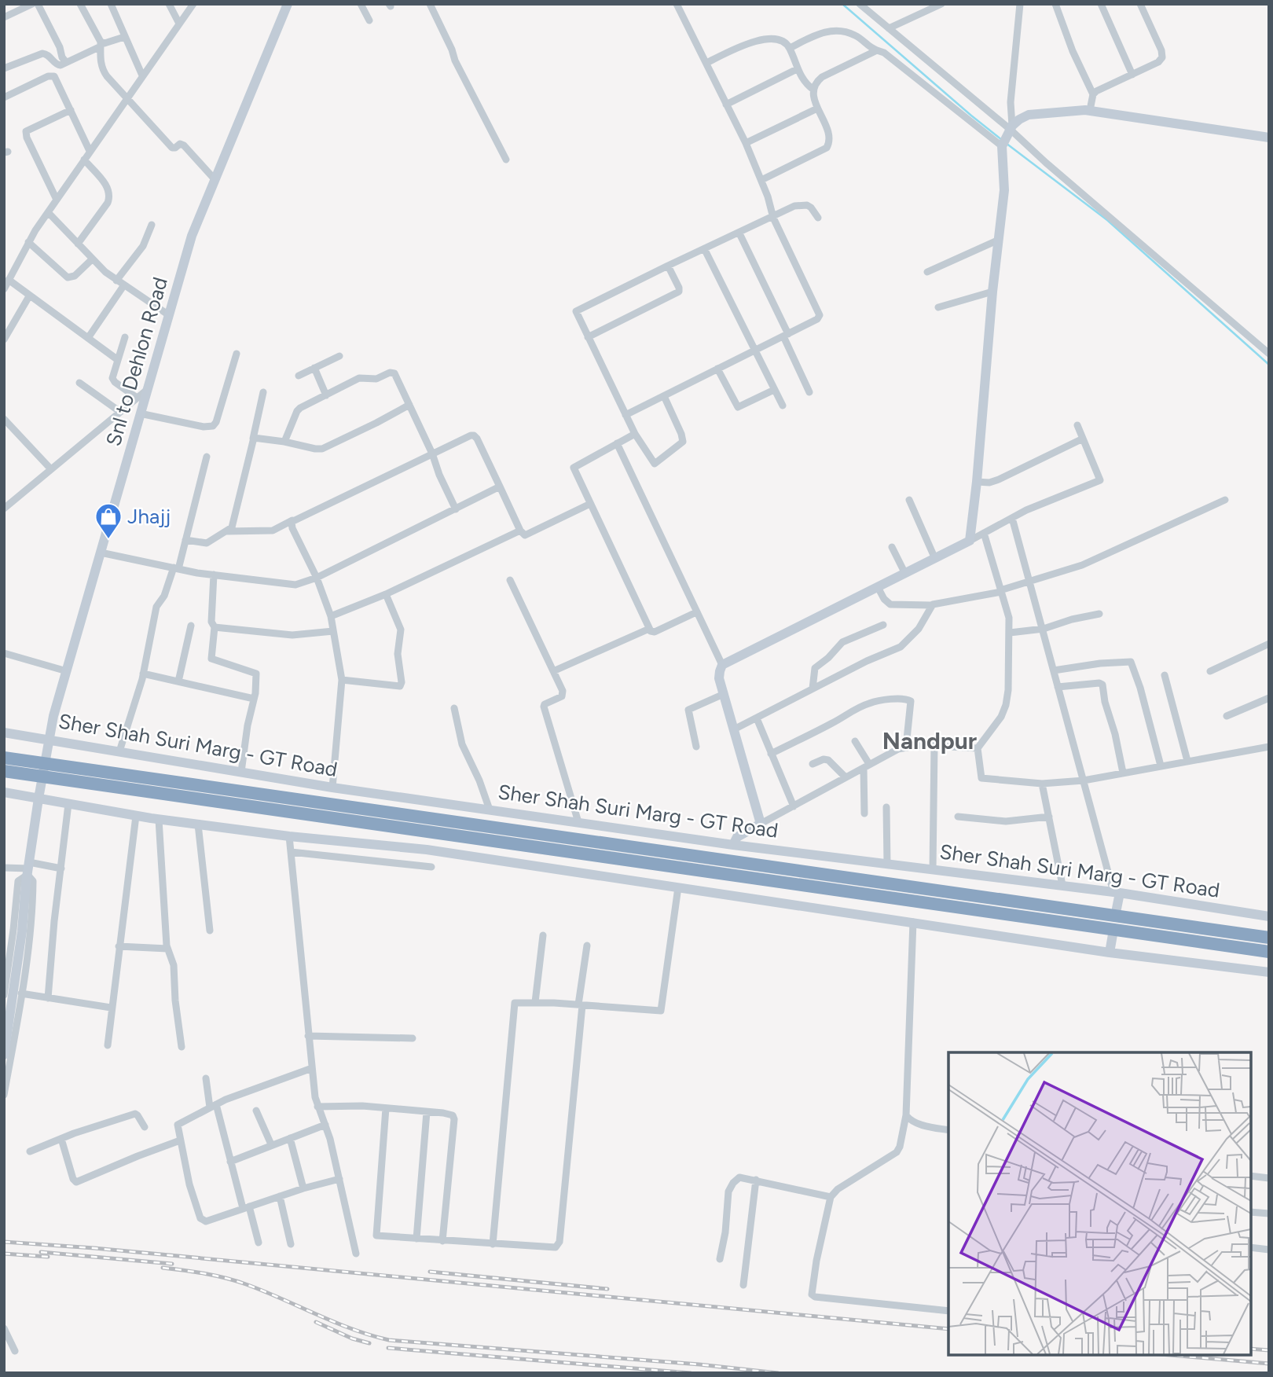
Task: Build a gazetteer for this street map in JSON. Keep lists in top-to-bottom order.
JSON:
{
  "streets": {
    "highway": ["Sher Shah Suri Marg - GT Road"],
    "street": ["Snl to Dehlon Road"]
  },
  "crossings": [
    ["Snl to Dehlon Road", "Sher Shah Suri Marg - GT Road"]
  ],
  "districts": ["Nandpur"],
  "places": {
    "shop": ["Jhajj"]
  }
}
